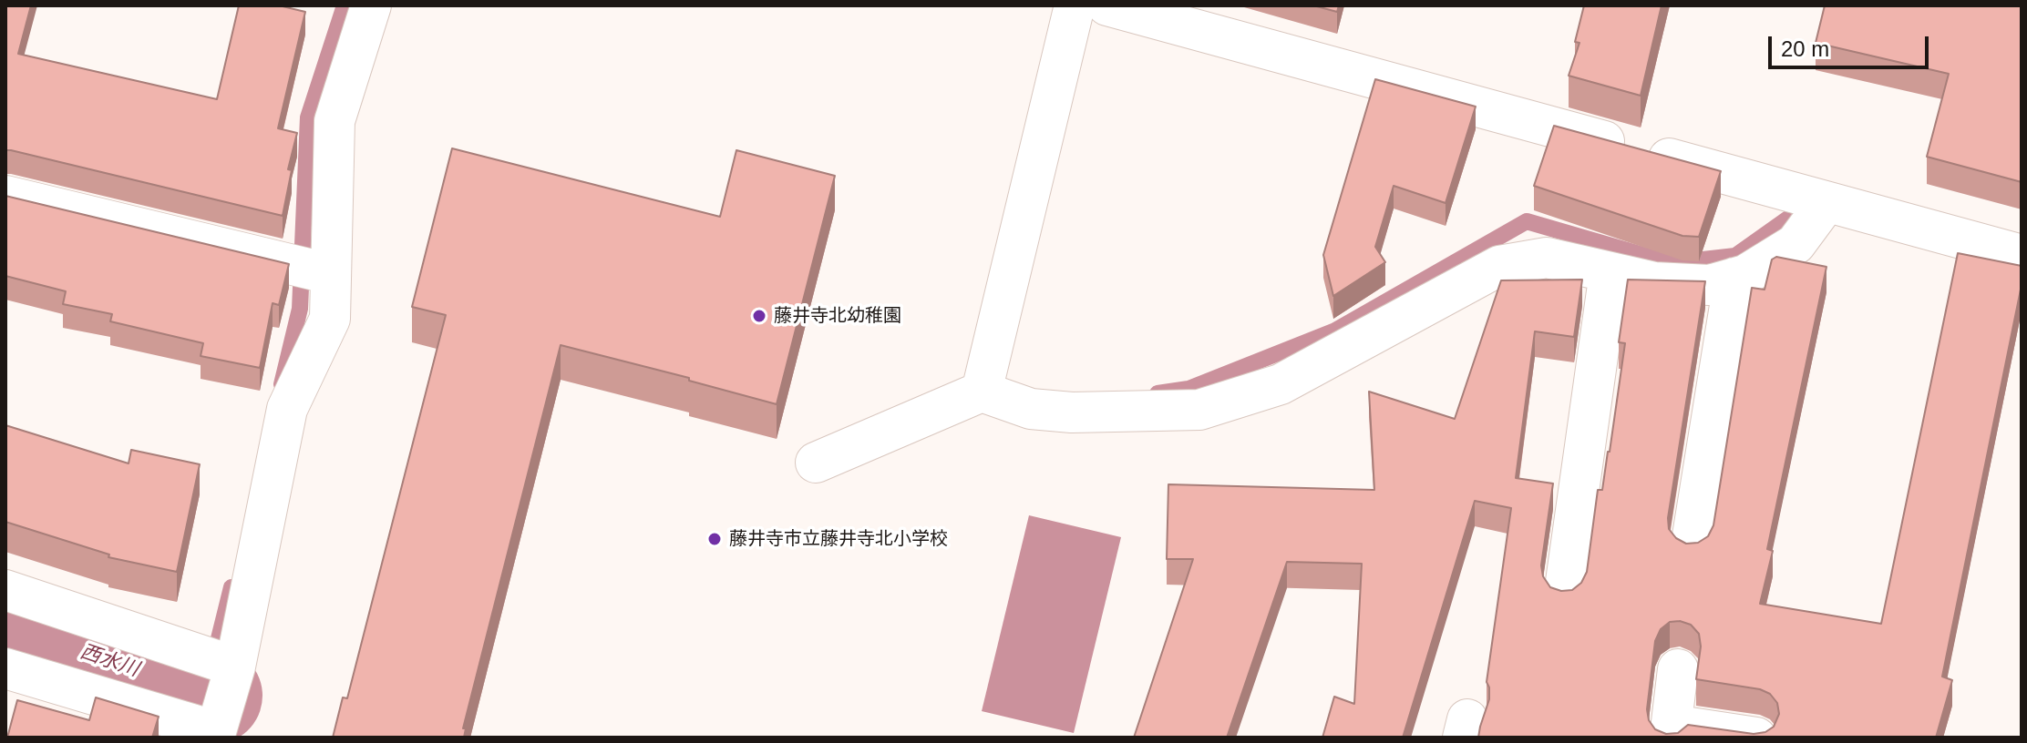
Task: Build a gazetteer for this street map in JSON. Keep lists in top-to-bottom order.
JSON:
{
  "water": ["西水川"],
  "places": ["藤井寺北幼稚園", "藤井寺市立藤井寺北小学校"],
  "scale_bar": "20 m"
}
